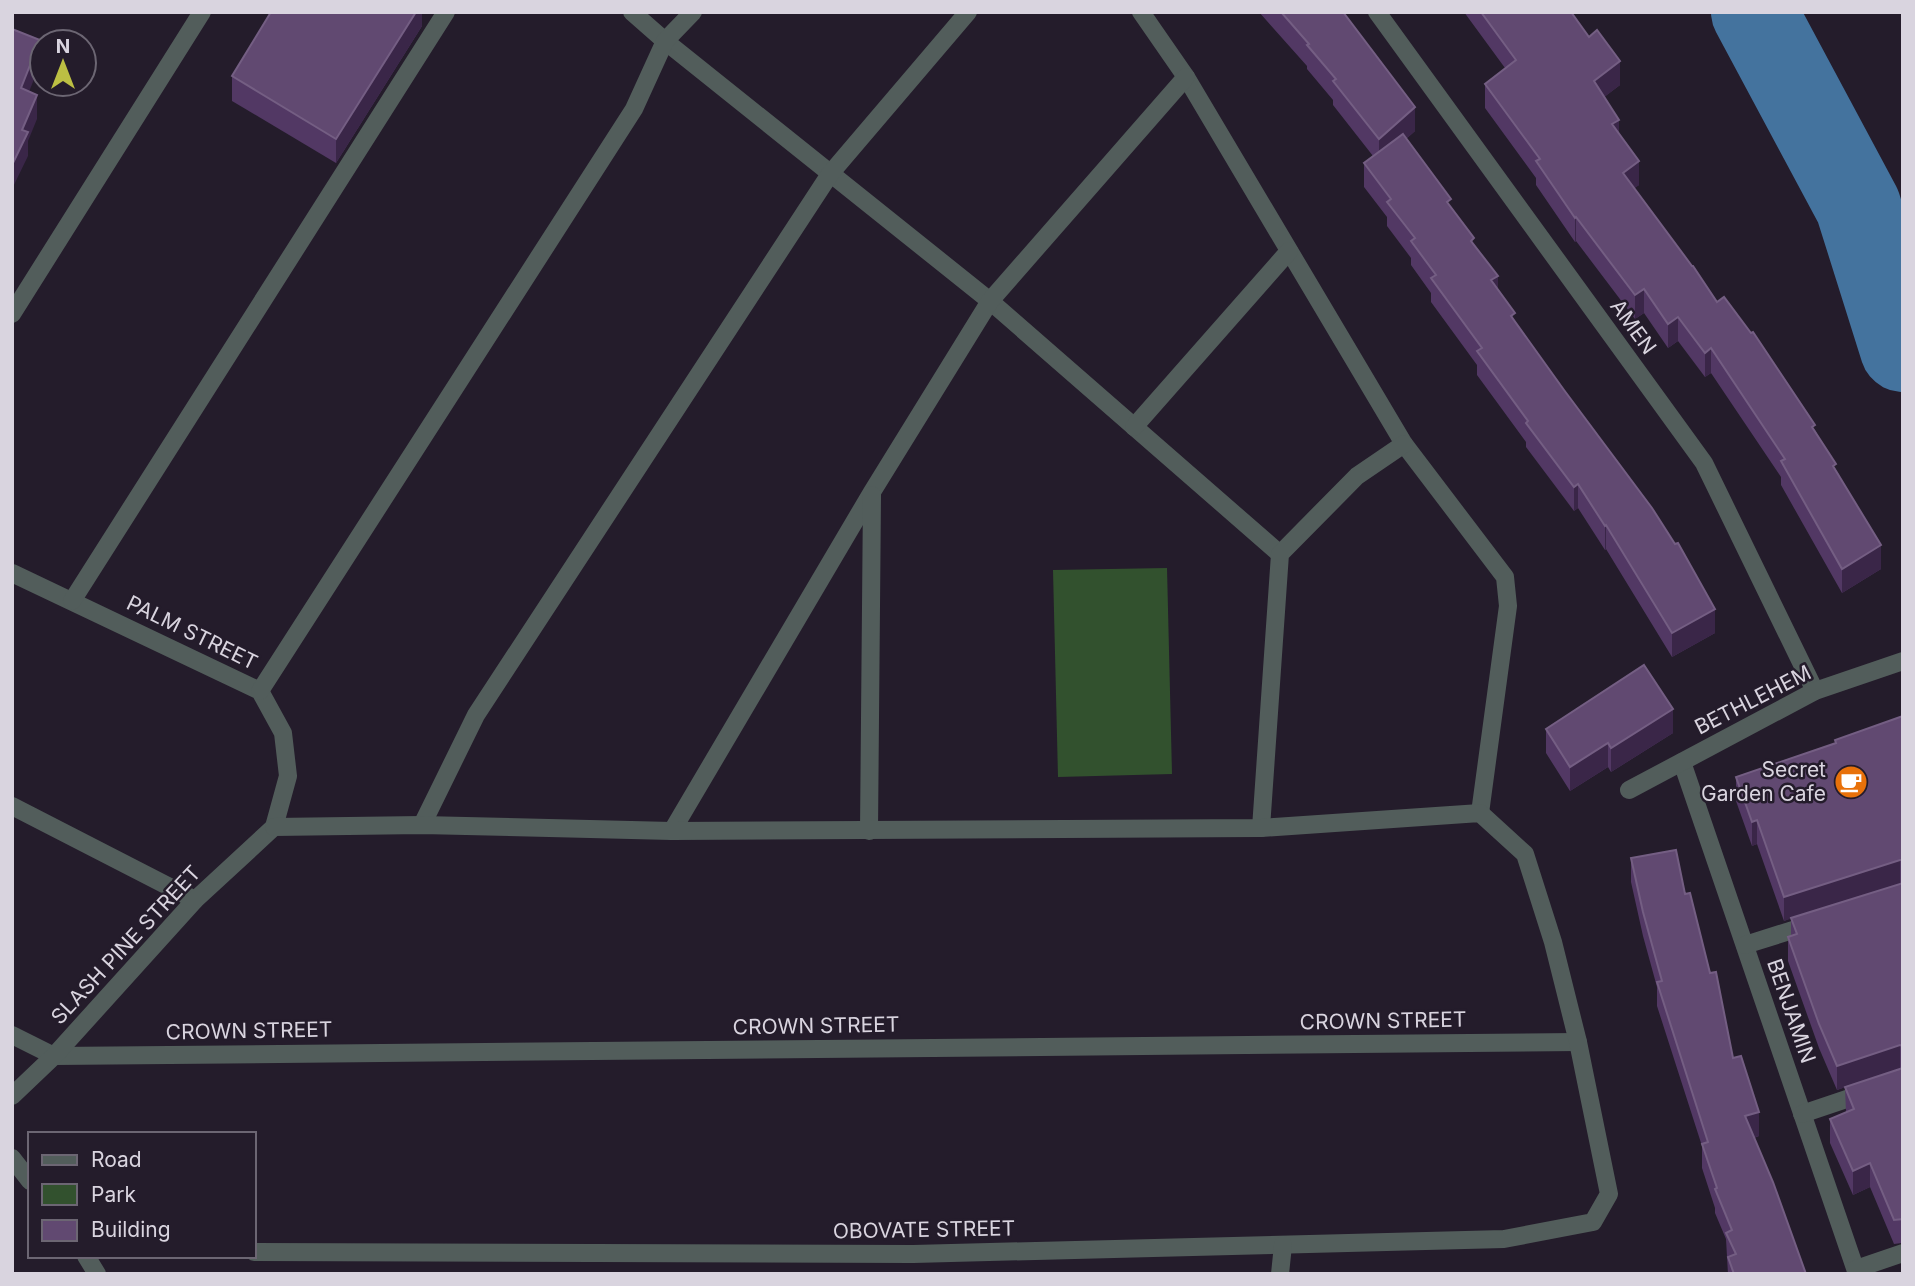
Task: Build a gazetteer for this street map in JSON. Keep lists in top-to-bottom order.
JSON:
{
  "streets": {
    "street": [
      "AMEN",
      "PALM STREET",
      "BETHLEHEM",
      "SLASH PINE STREET",
      "BENJAMIN",
      "CROWN STREET",
      "OBOVATE STREET"
    ]
  },
  "crossings": [
    ["AMEN", "BETHLEHEM"],
    ["PALM STREET", "SLASH PINE STREET"],
    ["BETHLEHEM", "BENJAMIN"],
    ["SLASH PINE STREET", "CROWN STREET"],
    ["CROWN STREET", "OBOVATE STREET"]
  ],
  "places": {
    "cafe": ["Secret Garden Cafe"]
  },
  "legend": ["Road", "Park", "Building"],
  "north": "top"
}
